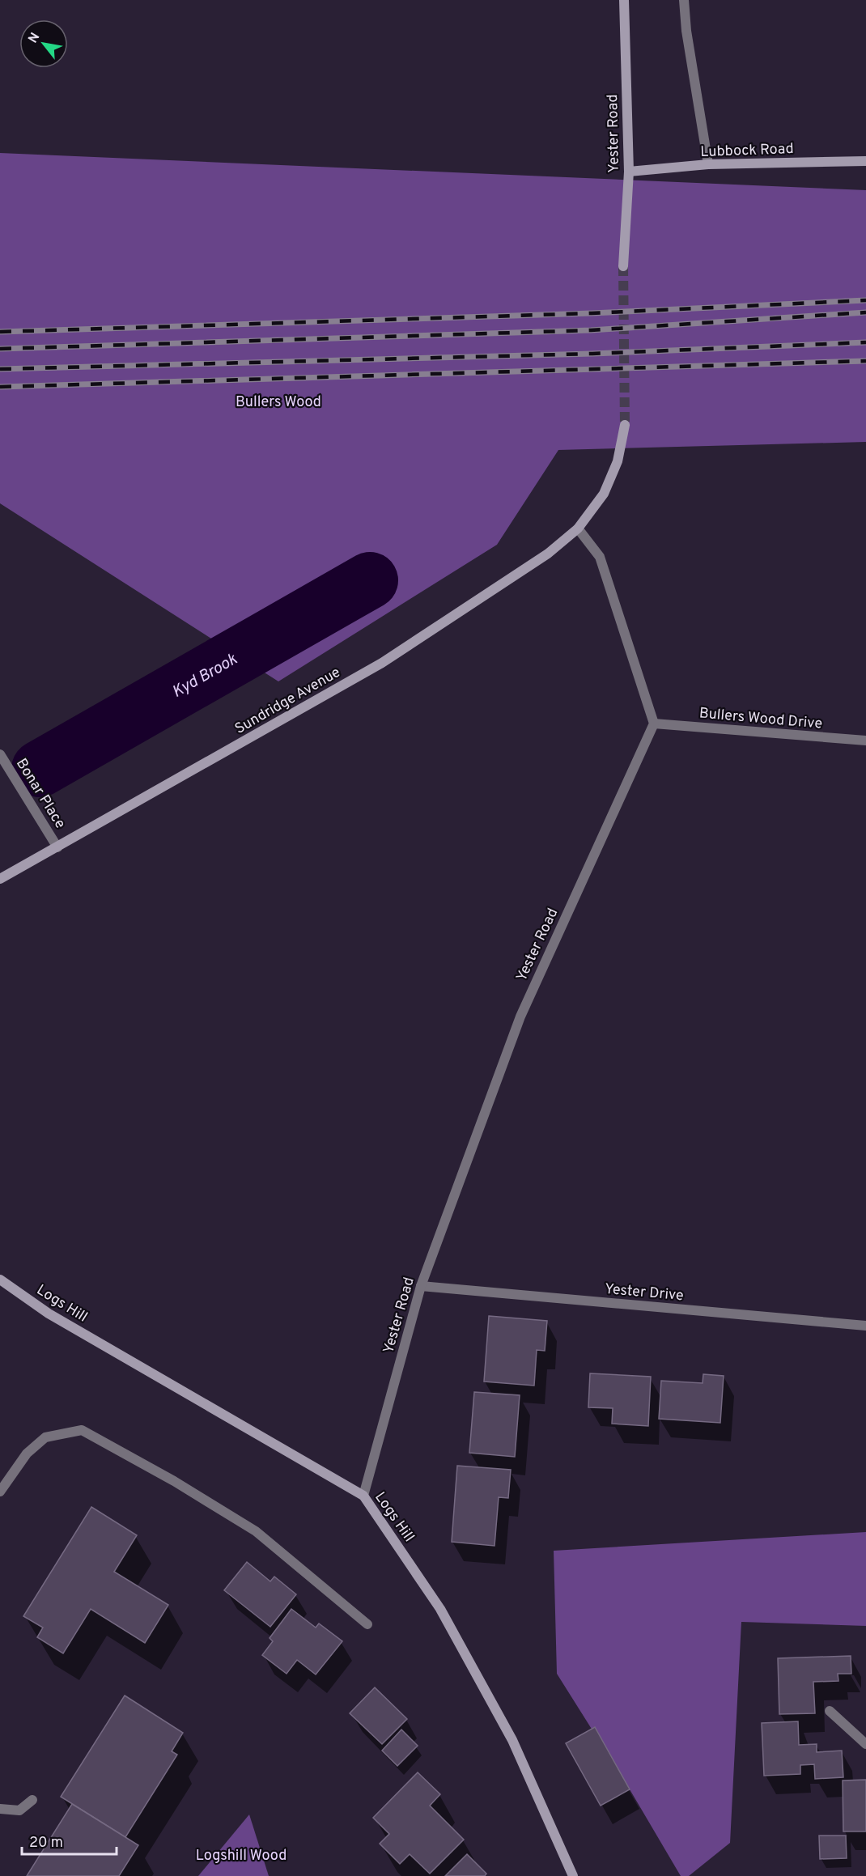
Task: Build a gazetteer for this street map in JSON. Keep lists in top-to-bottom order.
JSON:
{
  "streets": {
    "street": [
      "Yester Road",
      "Lubbock Road",
      "Sundridge Avenue",
      "Bullers Wood Drive",
      "Bonar Place",
      "Yester Drive",
      "Logs Hill"
    ]
  },
  "crossings": [
    ["Yester Road", "Lubbock Road"],
    ["Yester Road", "Bullers Wood Drive"],
    ["Yester Road", "Yester Drive"],
    ["Yester Road", "Logs Hill"],
    ["Sundridge Avenue", "Bonar Place"]
  ],
  "water": ["Kyd Brook"],
  "parks": ["Bullers Wood", "Logshill Wood"],
  "scale_bar": "20 m",
  "north": "top left"
}
